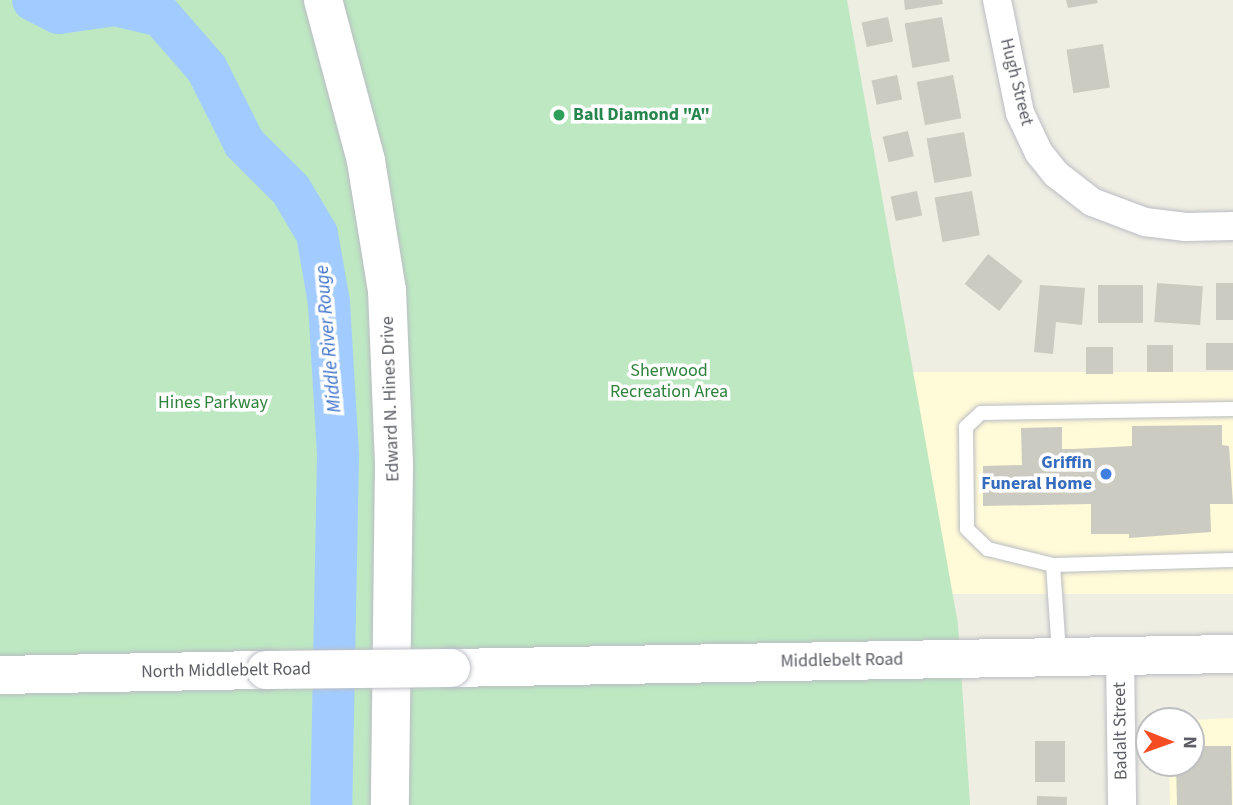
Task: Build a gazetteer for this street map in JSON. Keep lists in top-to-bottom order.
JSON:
{
  "streets": {
    "main road": ["Edward N. Hines Drive", "Middlebelt Road", "North Middlebelt Road"],
    "street": ["Hugh Street", "Badalt Street"]
  },
  "crossings": [
    ["Middlebelt Road", "North Middlebelt Road"],
    ["Middlebelt Road", "Badalt Street"]
  ],
  "water": ["Middle River Rouge"],
  "parks": ["Sherwood Recreation Area", "Hines Parkway"],
  "places": ["Ball Diamond \"A\"", "Griffin Funeral Home"],
  "north": "right"
}
